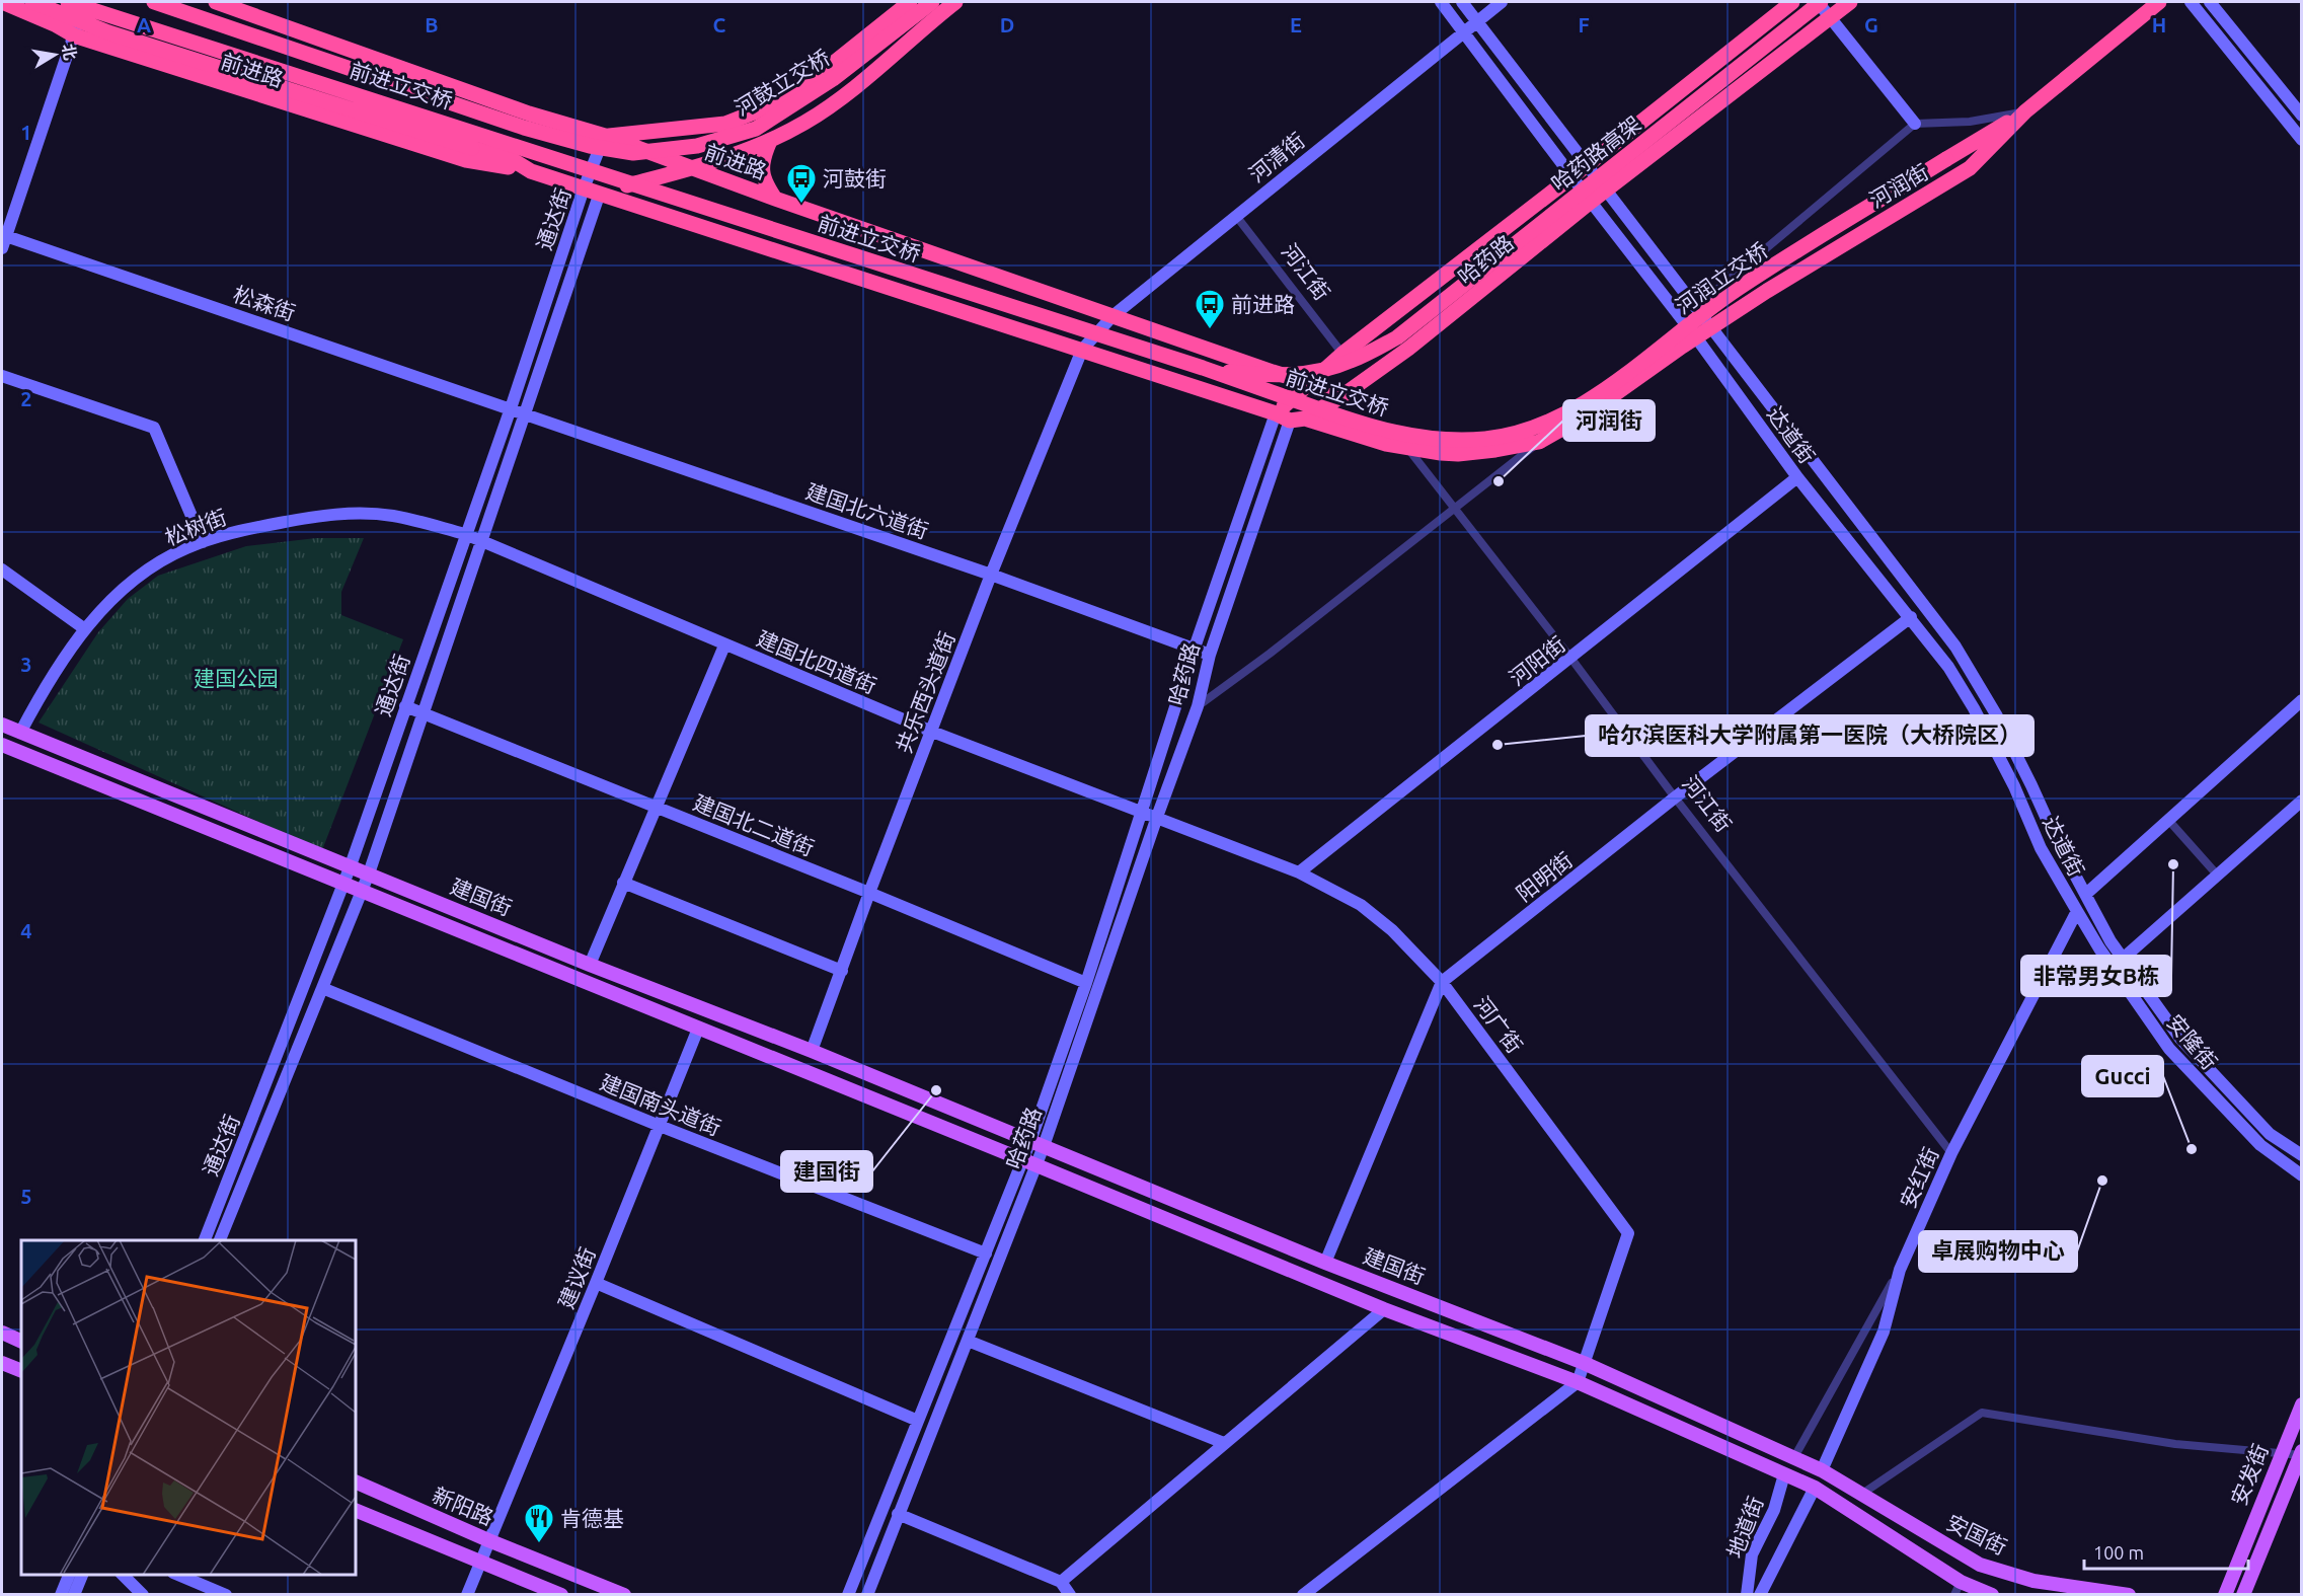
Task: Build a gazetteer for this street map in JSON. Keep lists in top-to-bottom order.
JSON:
{
  "streets": {
    "highway": [
      "前进路",
      "河鼓立交桥",
      "前进立交桥",
      "哈药路高架",
      "河润街",
      "哈药路",
      "河润立交桥"
    ],
    "main road": [
      "建国街",
      "安发街",
      "新阳路",
      "安国街"
    ],
    "street": [
      "河清街",
      "通达街",
      "河江街",
      "松森街",
      "达道街",
      "建国北六道街",
      "松树街",
      "河阳街",
      "建国北四道街",
      "共乐西头道街",
      "建国北二道街",
      "阳明街",
      "河广街",
      "安隆街",
      "建国南头道街",
      "安红街",
      "建议街",
      "地道街"
    ]
  },
  "crossings": [
    ["前进路", "河清街"],
    ["前进路", "通达街"],
    ["前进路", "哈药路"],
    ["前进路", "共乐西头道街"],
    ["河鼓立交桥", "前进立交桥"],
    ["前进立交桥", "哈药路高架"],
    ["前进立交桥", "河润立交桥"],
    ["河清街", "河江街"],
    ["河清街", "达道街"],
    ["河清街", "共乐西头道街"],
    ["河润街", "哈药路"],
    ["河润街", "河江街"],
    ["河润街", "河润立交桥"],
    ["河润街", "达道街"],
    ["通达街", "松森街"],
    ["通达街", "建国北六道街"],
    ["通达街", "松树街"],
    ["通达街", "建国北四道街"],
    ["通达街", "建国北二道街"],
    ["通达街", "建国街"],
    ["通达街", "建国南头道街"],
    ["哈药路", "河江街"],
    ["哈药路", "达道街"],
    ["哈药路", "建国北六道街"],
    ["哈药路", "建国北四道街"],
    ["哈药路", "建国北二道街"],
    ["哈药路", "建国街"],
    ["哈药路", "河广街"],
    ["哈药路", "建国南头道街"],
    ["河江街", "河阳街"],
    ["河江街", "阳明街"],
    ["河江街", "安红街"],
    ["松森街", "建国北六道街"],
    ["达道街", "河阳街"],
    ["达道街", "阳明街"],
    ["达道街", "安隆街"],
    ["达道街", "安红街"],
    ["建国北六道街", "共乐西头道街"],
    ["松树街", "建国北四道街"],
    ["松树街", "建国街"],
    ["河阳街", "河广街"],
    ["建国北四道街", "共乐西头道街"],
    ["建国北四道街", "河广街"],
    ["共乐西头道街", "建国北二道街"],
    ["共乐西头道街", "建国街"],
    ["阳明街", "建国街"],
    ["阳明街", "河广街"],
    ["建国街", "河广街"],
    ["建国街", "安红街"],
    ["建国街", "建议街"],
    ["建国街", "地道街"],
    ["建国街", "安国街"],
    ["安隆街", "安红街"],
    ["建国南头道街", "建议街"],
    ["安红街", "安国街"],
    ["建议街", "新阳路"]
  ],
  "parks": ["建国公园"],
  "places": {
    "bus stop": ["河鼓街", "前进路"],
    "other": [
      "河润街",
      "哈尔滨医科大学附属第一医院（大桥院区）",
      "非常男女B栋",
      "建国街",
      "Gucci",
      "卓展购物中心"
    ],
    "restaurant": ["肯德基"]
  },
  "scale_bar": "100 m",
  "north": "right",
  "grid": {
    "columns": [
      "A",
      "B",
      "C",
      "D",
      "E",
      "F",
      "G",
      "H"
    ],
    "rows": [
      "1",
      "2",
      "3",
      "4",
      "5"
    ]
  }
}
